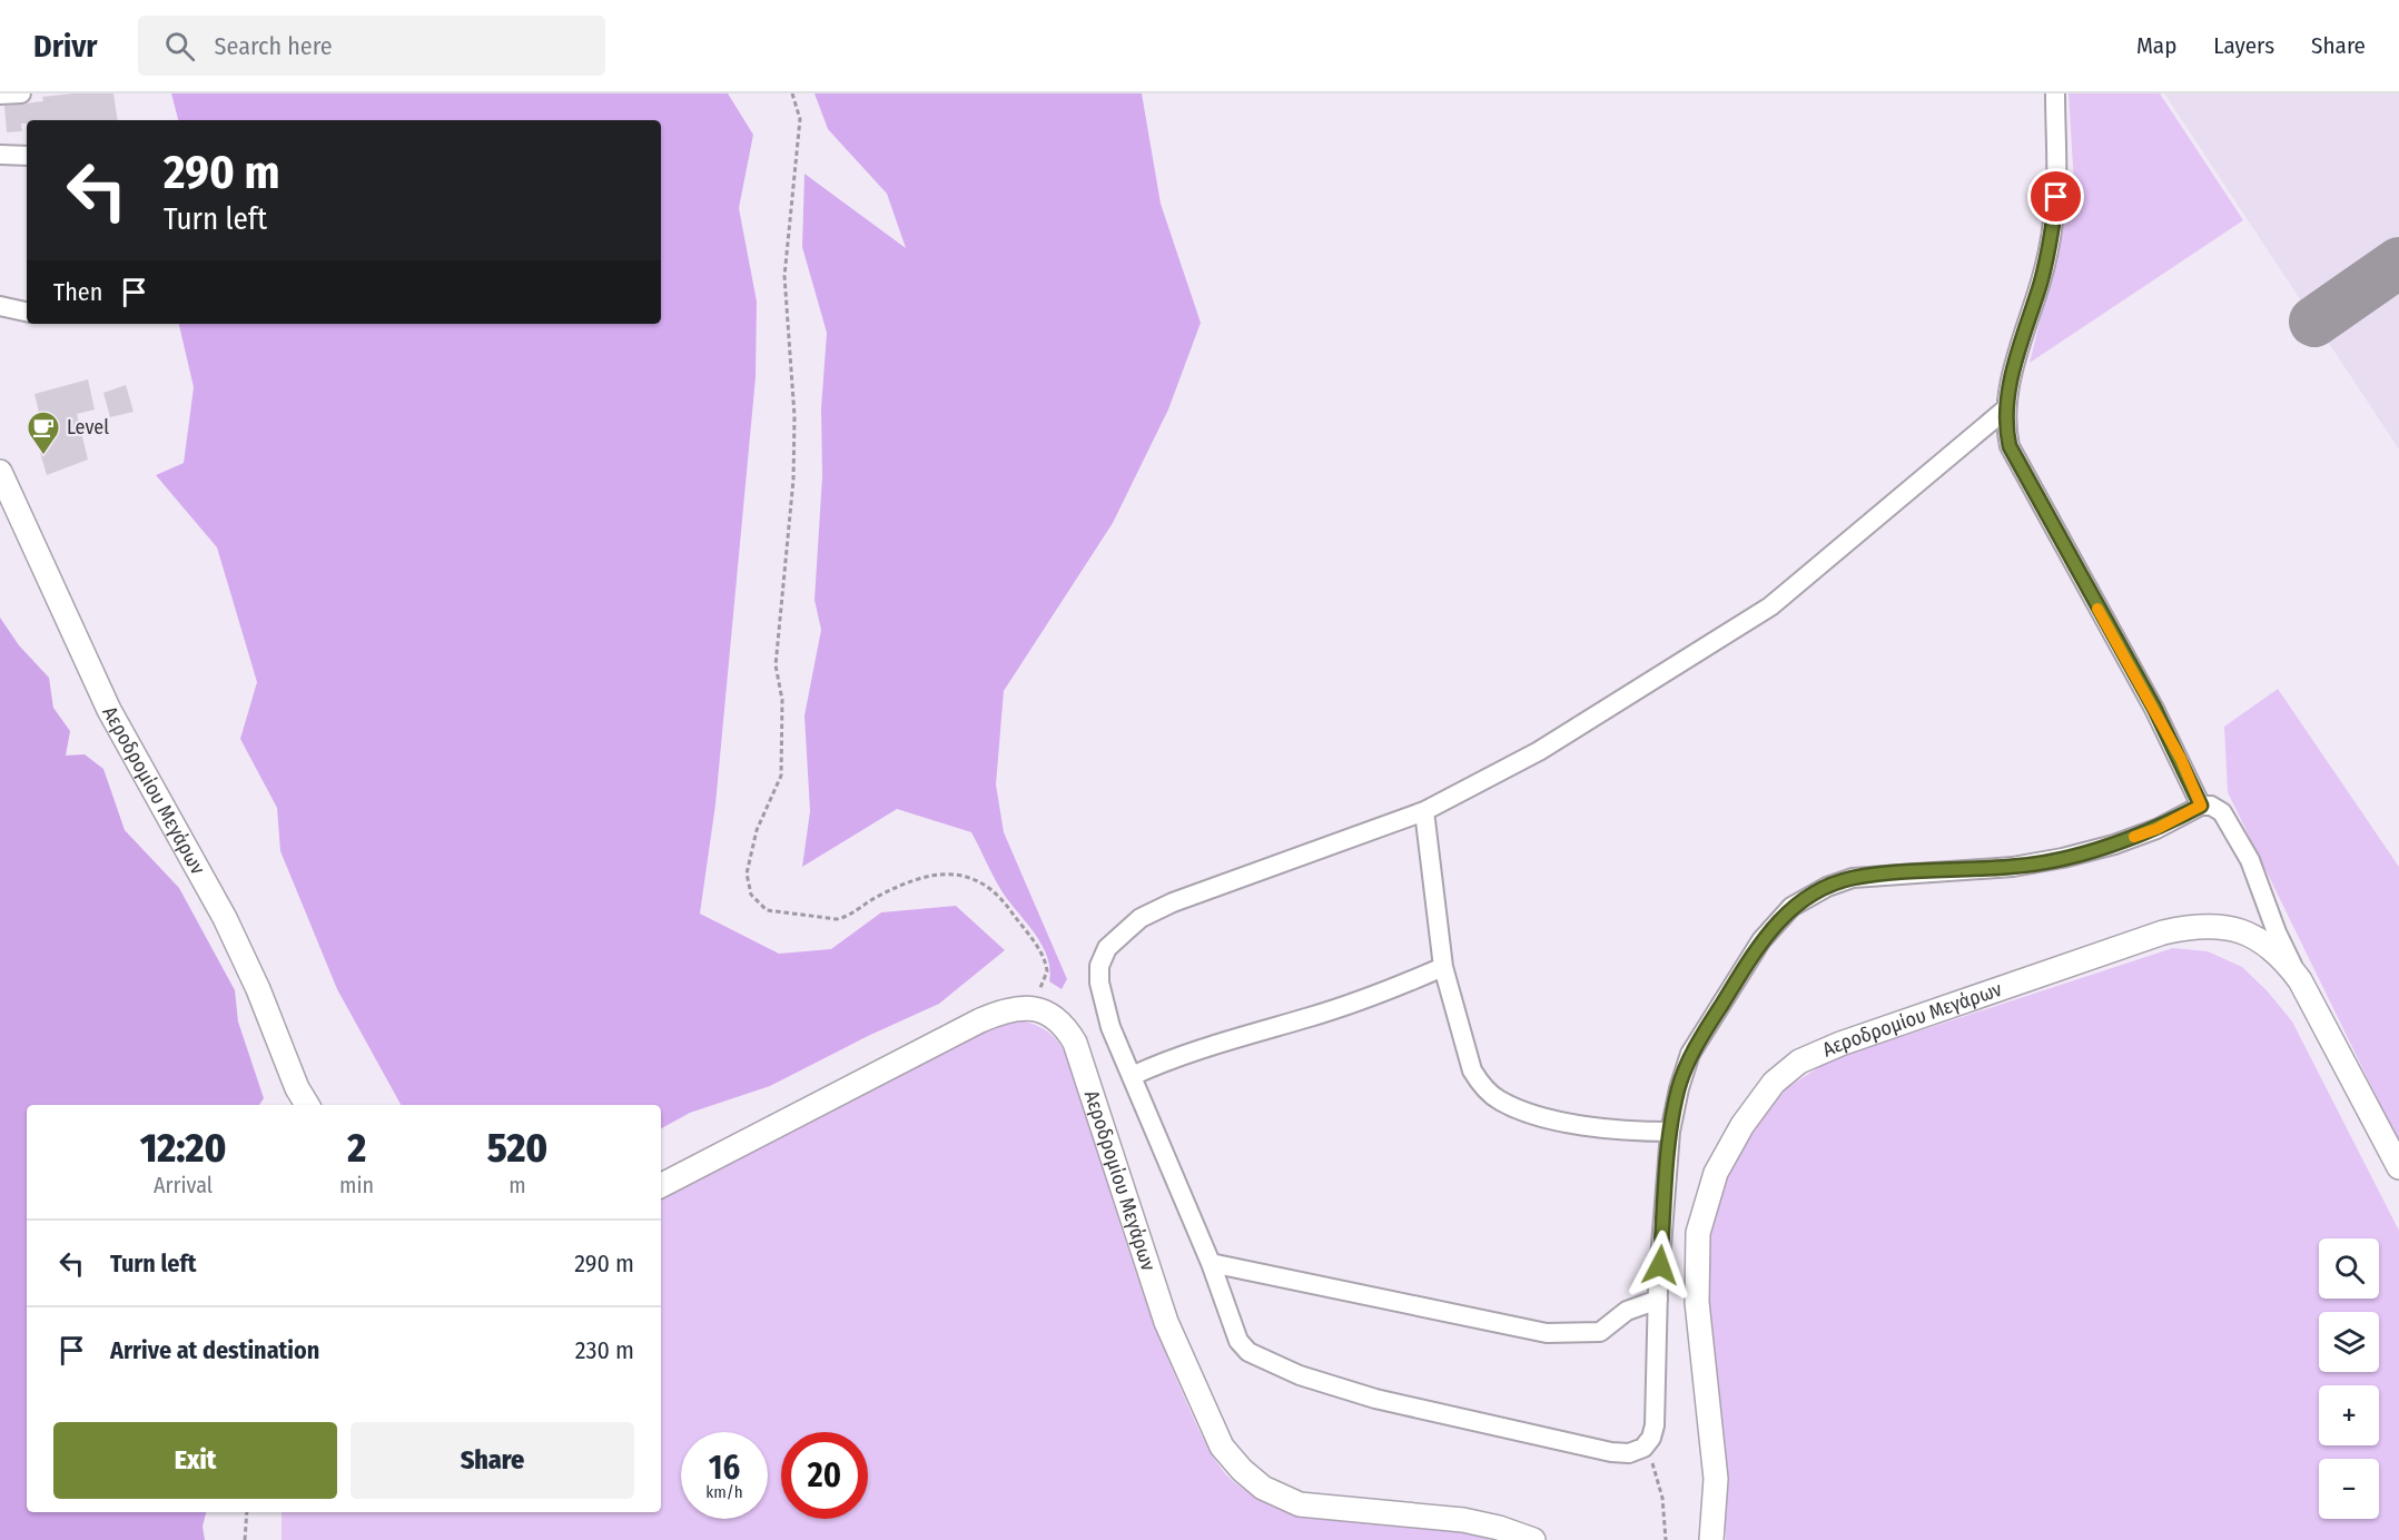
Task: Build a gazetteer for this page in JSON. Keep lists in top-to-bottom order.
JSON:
{
  "streets": {
    "main road": ["Αεροδρομίου Μεγάρων"]
  },
  "places": {
    "cafe": ["Level"]
  },
  "page": {
    "header": "Drivr",
    "search": "Search here",
    "nav": ["Map", "Layers", "Share"],
    "turn": ["290 m", "Turn left"],
    "then": "Then",
    "eta": [
      "12:20",
      "Arrival",
      "2",
      "min",
      "520",
      "m"
    ],
    "list": [
      {
        "name": "Turn left",
        "value": "290 m"
      },
      {
        "name": "Arrive at destination",
        "value": "230 m"
      }
    ],
    "map_buttons": ["+", "−"],
    "buttons": ["Exit", "Share"],
    "speed": "16 km/h",
    "limit": "20"
  }
}
